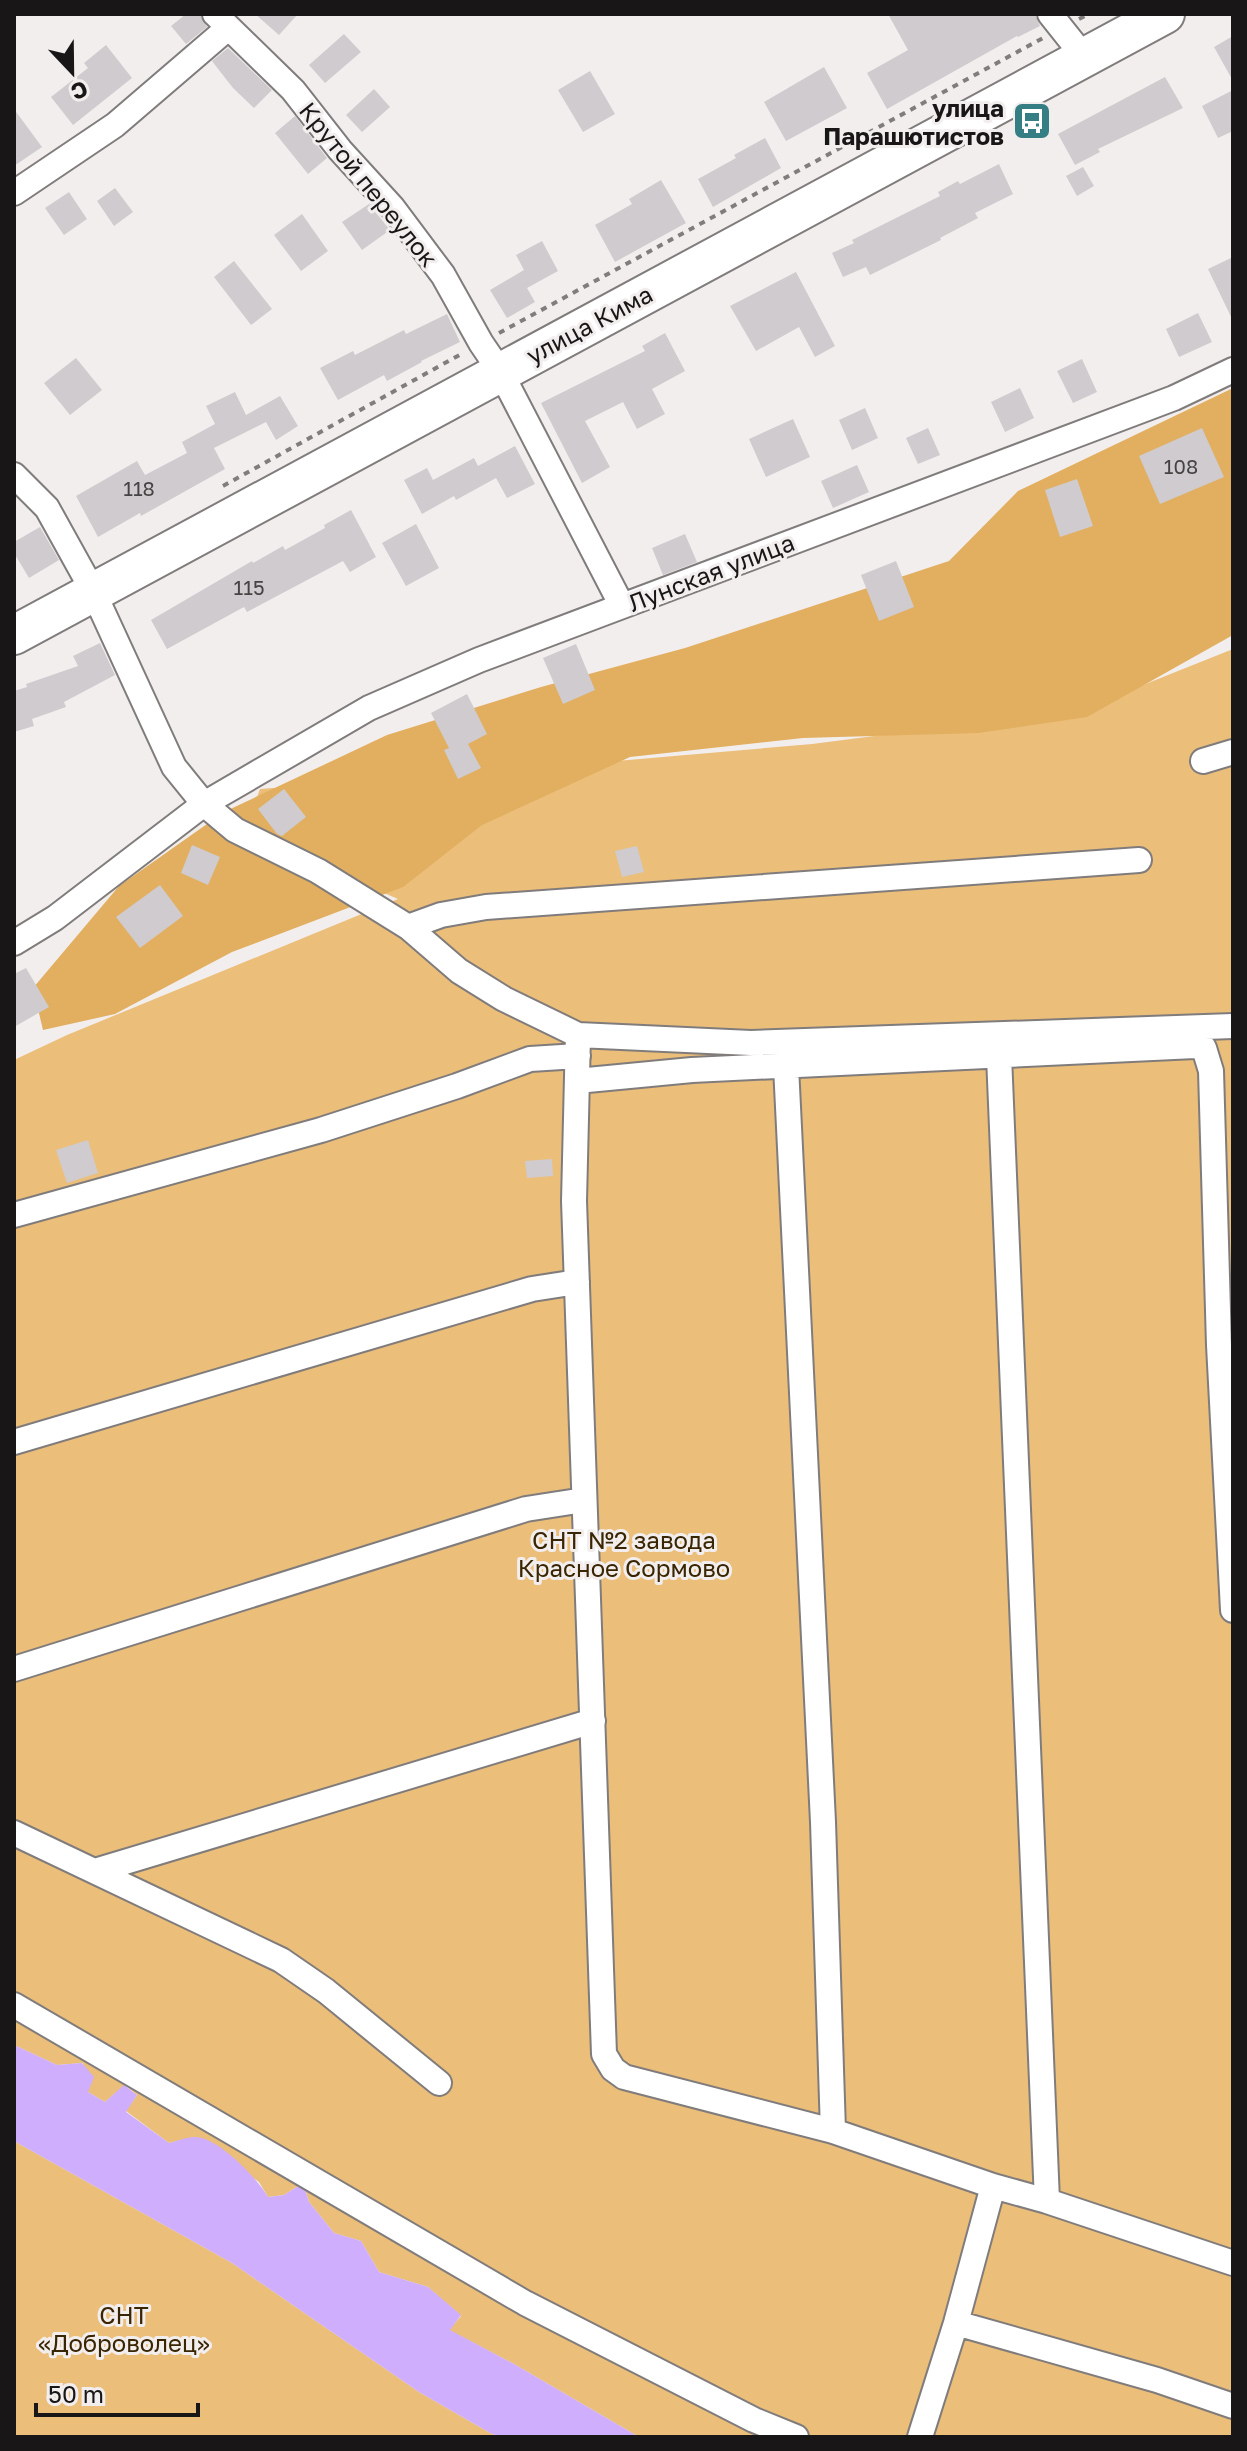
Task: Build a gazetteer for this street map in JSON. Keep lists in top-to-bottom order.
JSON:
{
  "streets": {
    "main road": ["улица Кима"],
    "street": ["Крутой переулок", "Лунская улица"]
  },
  "crossings": [
    ["Крутой переулок", "улица Кима"],
    ["Крутой переулок", "Лунская улица"]
  ],
  "parks": ["СНТ №2 завода Красное Сормово", "СНТ «Доброволец»"],
  "places": {
    "bus stop": ["улица Парашютистов"]
  },
  "house_numbers": ["108", "118", "115"],
  "scale_bar": "50 m",
  "north": "bottom"
}
